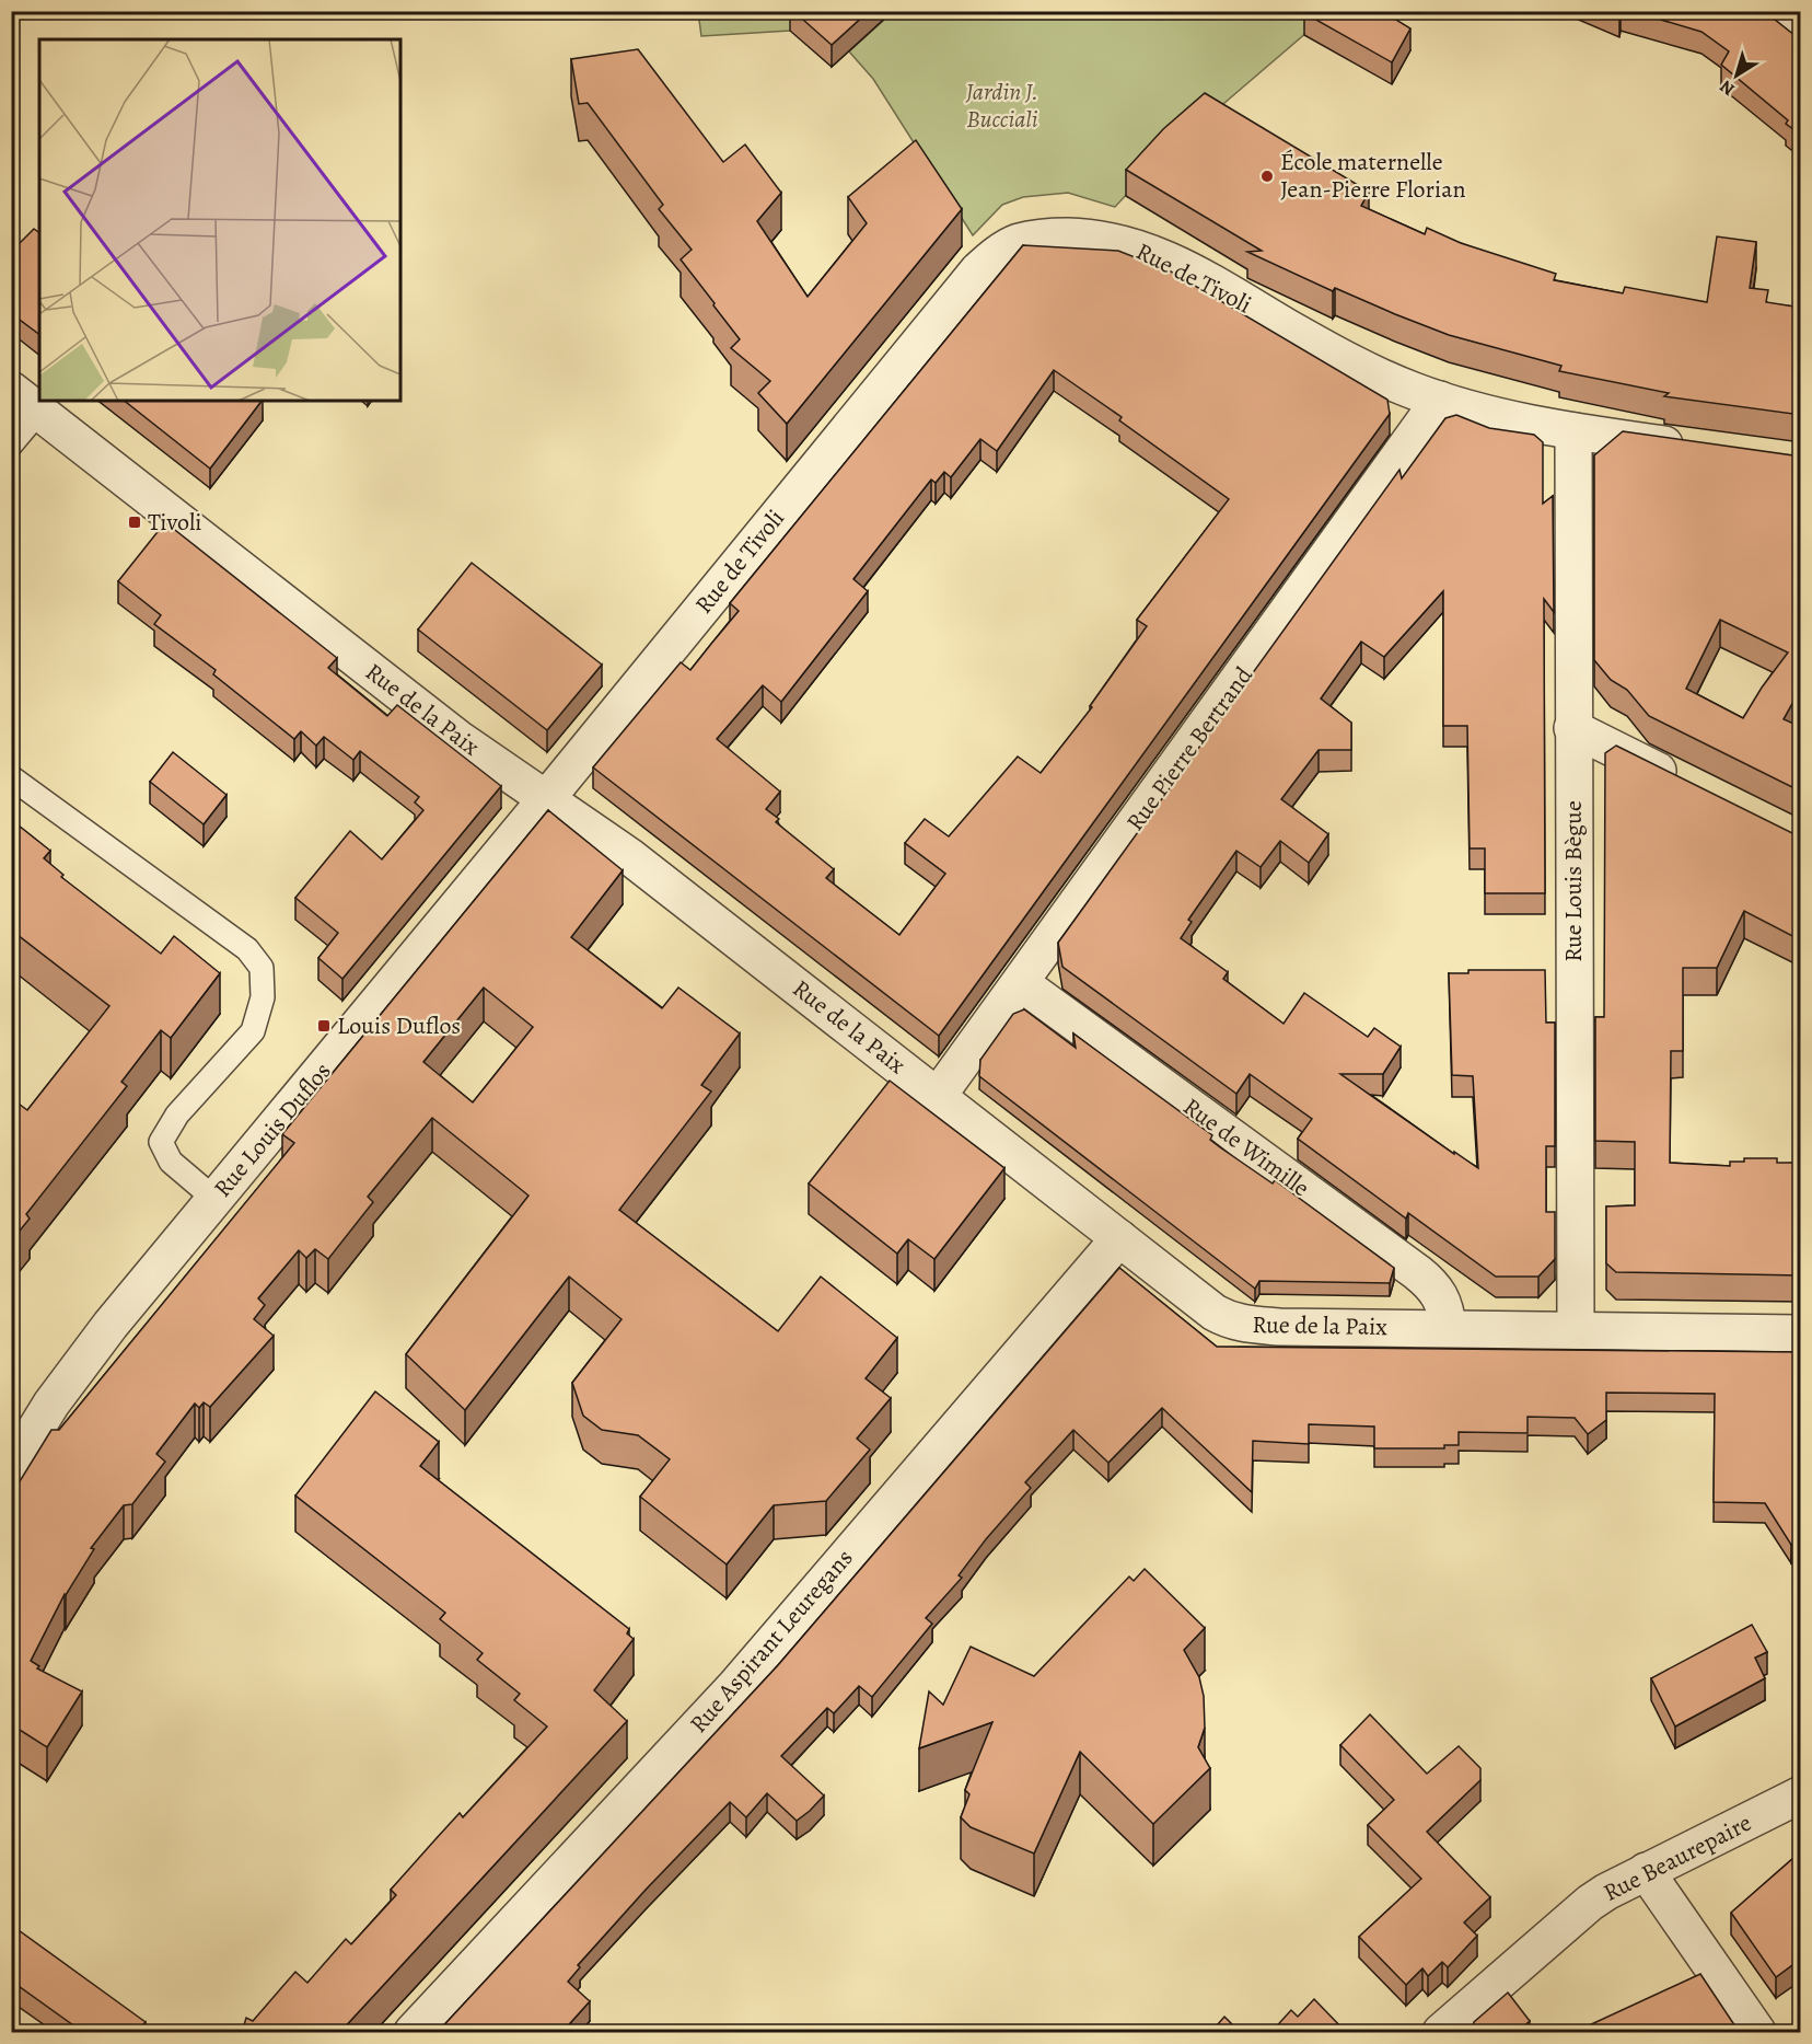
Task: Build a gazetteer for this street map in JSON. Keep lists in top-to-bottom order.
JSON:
{
  "streets": {
    "street": [
      "Rue de Tivoli",
      "Rue de la Paix",
      "Rue Pierre Bertrand",
      "Rue Louis Bègue",
      "Rue Louis Duflos",
      "Rue de Wimille",
      "Rue Aspirant Leuregans",
      "Rue Beaurepaire"
    ]
  },
  "crossings": [
    ["Rue de Tivoli", "Rue de la Paix"],
    ["Rue de Tivoli", "Rue Pierre Bertrand"],
    ["Rue de Tivoli", "Rue Louis Bègue"],
    ["Rue de Tivoli", "Rue Louis Duflos"],
    ["Rue de la Paix", "Rue Pierre Bertrand"],
    ["Rue de la Paix", "Rue Louis Bègue"],
    ["Rue de la Paix", "Rue Louis Duflos"],
    ["Rue de la Paix", "Rue de Wimille"],
    ["Rue de la Paix", "Rue Aspirant Leuregans"],
    ["Rue Pierre Bertrand", "Rue de Wimille"]
  ],
  "parks": ["Jardin J. Bucciali"],
  "places": {
    "other": ["École maternelle Jean-Pierre Florian"],
    "transit": ["Tivoli", "Louis Duflos"]
  },
  "north": "bottom left"
}
